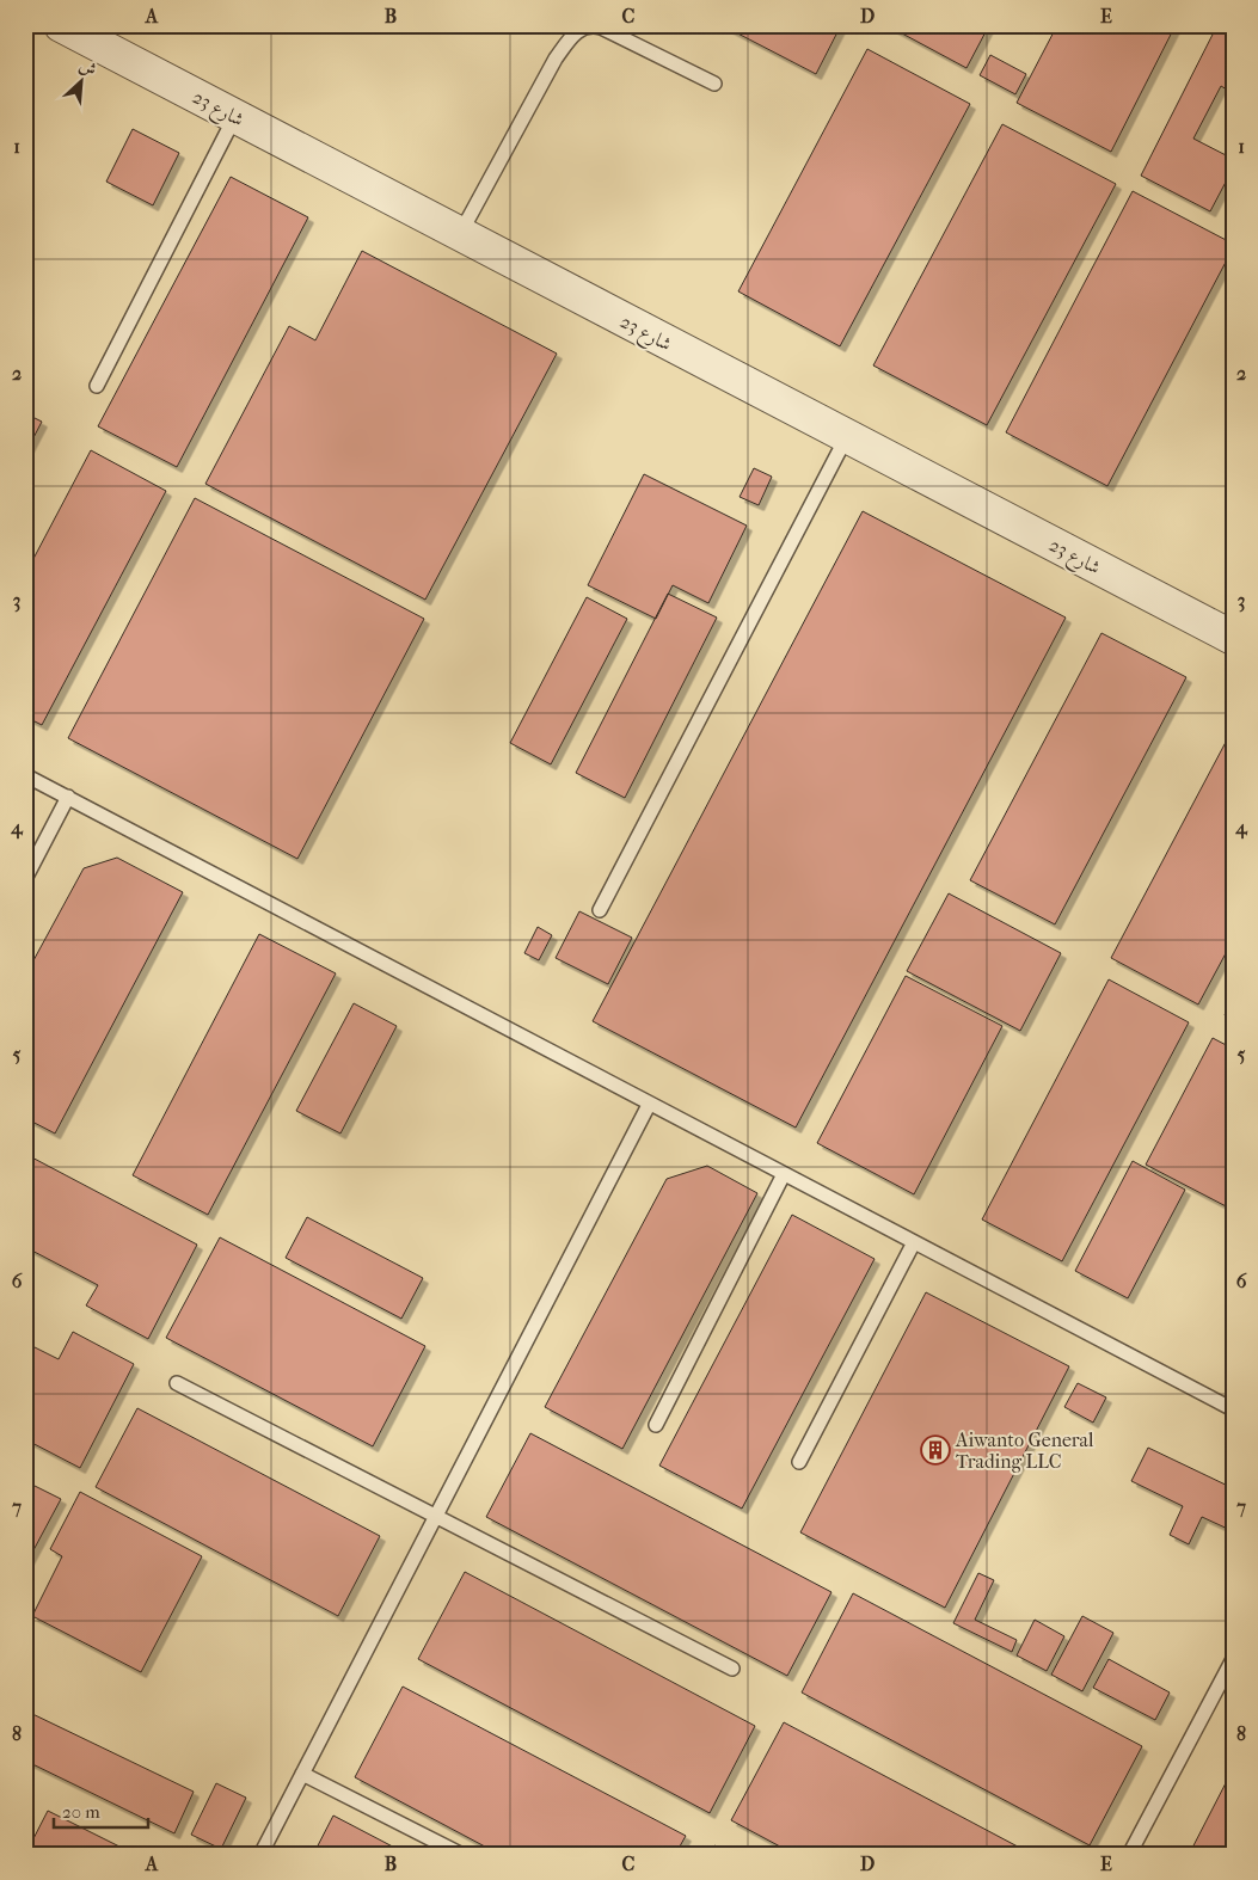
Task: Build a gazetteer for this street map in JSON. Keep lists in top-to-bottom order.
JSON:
{
  "streets": {
    "street": ["شارع 23"]
  },
  "places": {
    "building": ["Aiwanto General Trading LLC"]
  },
  "scale_bar": "20 m",
  "north": "top right",
  "grid": {
    "columns": [
      "A",
      "B",
      "C",
      "D",
      "E"
    ],
    "rows": [
      "1",
      "2",
      "3",
      "4",
      "5",
      "6",
      "7",
      "8"
    ]
  }
}
